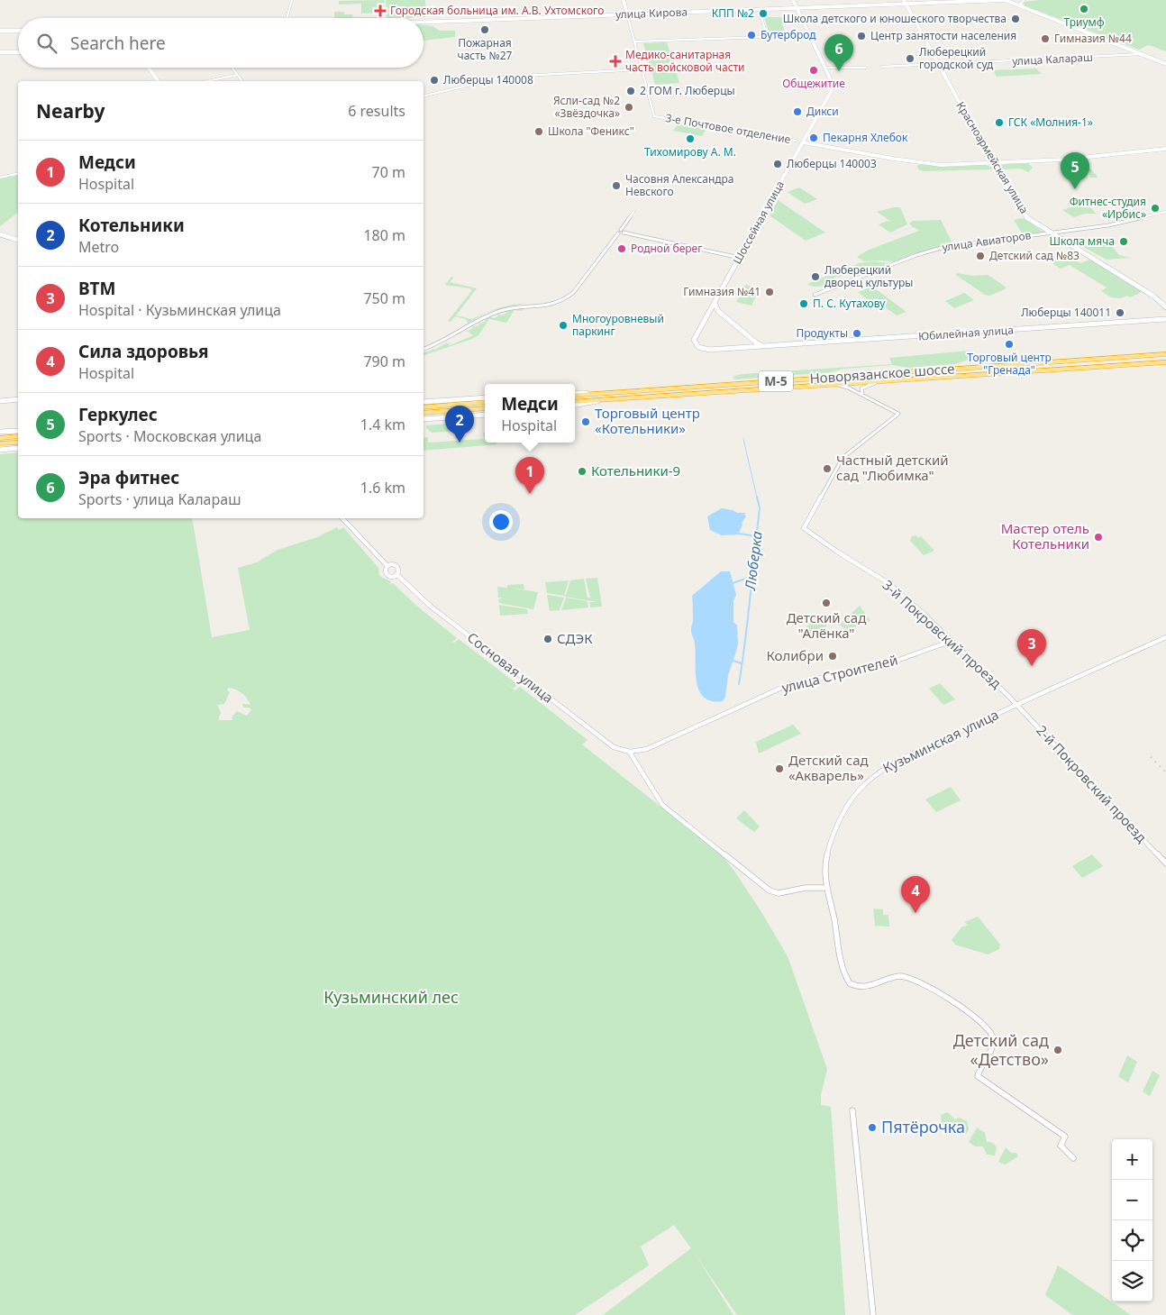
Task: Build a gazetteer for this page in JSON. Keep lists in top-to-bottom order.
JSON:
{
  "streets": {
    "highway": ["Новорязанское шоссе", "М-5"],
    "street": [
      "улица Кирова",
      "улица Калараш",
      "3-е Почтовое отделение",
      "Красноармейская улица",
      "Шоссейная улица",
      "улица Авиаторов",
      "Юбилейная улица",
      "3-й Покровский проезд",
      "Сосновая улица",
      "улица Строителей",
      "Кузьминская улица",
      "2-й Покровский проезд"
    ]
  },
  "crossings": [
    ["улица Кирова", "3-е Почтовое отделение"],
    ["улица Кирова", "Красноармейская улица"],
    ["улица Кирова", "Шоссейная улица"],
    ["улица Калараш", "Красноармейская улица"],
    ["Красноармейская улица", "улица Авиаторов"],
    ["Шоссейная улица", "Юбилейная улица"],
    ["Новорязанское шоссе", "3-й Покровский проезд"],
    ["3-й Покровский проезд", "улица Строителей"],
    ["3-й Покровский проезд", "Кузьминская улица"],
    ["3-й Покровский проезд", "2-й Покровский проезд"],
    ["Сосновая улица", "улица Строителей"],
    ["Кузьминская улица", "2-й Покровский проезд"]
  ],
  "water": ["Люберка"],
  "parks": ["Кузьминский лес"],
  "places": {
    "other": [
      "Триумф",
      "КПП №2",
      "Школа детского и юношеского творчества",
      "Пожарная часть №27",
      "Бутерброд",
      "Центр занятости населения",
      "Гимназия №44",
      "Люберецкий городской суд",
      "Общежитие",
      "Люберцы 140008",
      "2 ГОМ г. Люберцы",
      "Ясли-сад №2 «Звёздочка»",
      "Дикси",
      "ГСК «Молния-1»",
      "Школа \"Феникс\"",
      "Пекарня Хлебок",
      "Тихомирову А. М.",
      "Люберцы 140003",
      "Часовня Александра Невского",
      "Фитнес-студия «Ирбис»",
      "Школа мяча",
      "Родной берег",
      "Детский сад №83",
      "Люберецкий дворец культуры",
      "Гимназия №41",
      "П. С. Кутахову",
      "Люберцы 140011",
      "Многоуровневый паркинг",
      "Продукты",
      "Торговый центр \"Гренада\"",
      "Торговый центр «Котельники»",
      "Частный детский сад \"Любимка\"",
      "Котельники-9",
      "Мастер отель Котельники",
      "Детский сад \"Алёнка\"",
      "СДЭК",
      "Колибри",
      "Детский сад «Акварель»",
      "Детский сад «Детство»",
      "Пятёрочка"
    ],
    "health": ["Городская больница им. А.В. Ухтомского", "Медико-санитарная часть войсковой части"]
  },
  "page": {
    "search": "Search here",
    "pins": [
      "6",
      "5",
      "2",
      "1",
      "3",
      "4"
    ],
    "heading": ["Nearby", "6 results"],
    "list": [
      {
        "mark": "1",
        "name": "Медси",
        "note": "Hospital",
        "value": "70 m"
      },
      {
        "mark": "2",
        "name": "Котельники",
        "note": "Metro",
        "value": "180 m"
      },
      {
        "mark": "3",
        "name": "ВТМ",
        "note": "Hospital · Кузьминская улица",
        "value": "750 m"
      },
      {
        "mark": "4",
        "name": "Сила здоровья",
        "note": "Hospital",
        "value": "790 m"
      },
      {
        "mark": "5",
        "name": "Геркулес",
        "note": "Sports · Московская улица",
        "value": "1.4 km"
      },
      {
        "mark": "6",
        "name": "Эра фитнес",
        "note": "Sports · улица Калараш",
        "value": "1.6 km"
      }
    ],
    "popup": ["Медси", "Hospital"],
    "map_buttons": ["+", "−"]
  }
}
